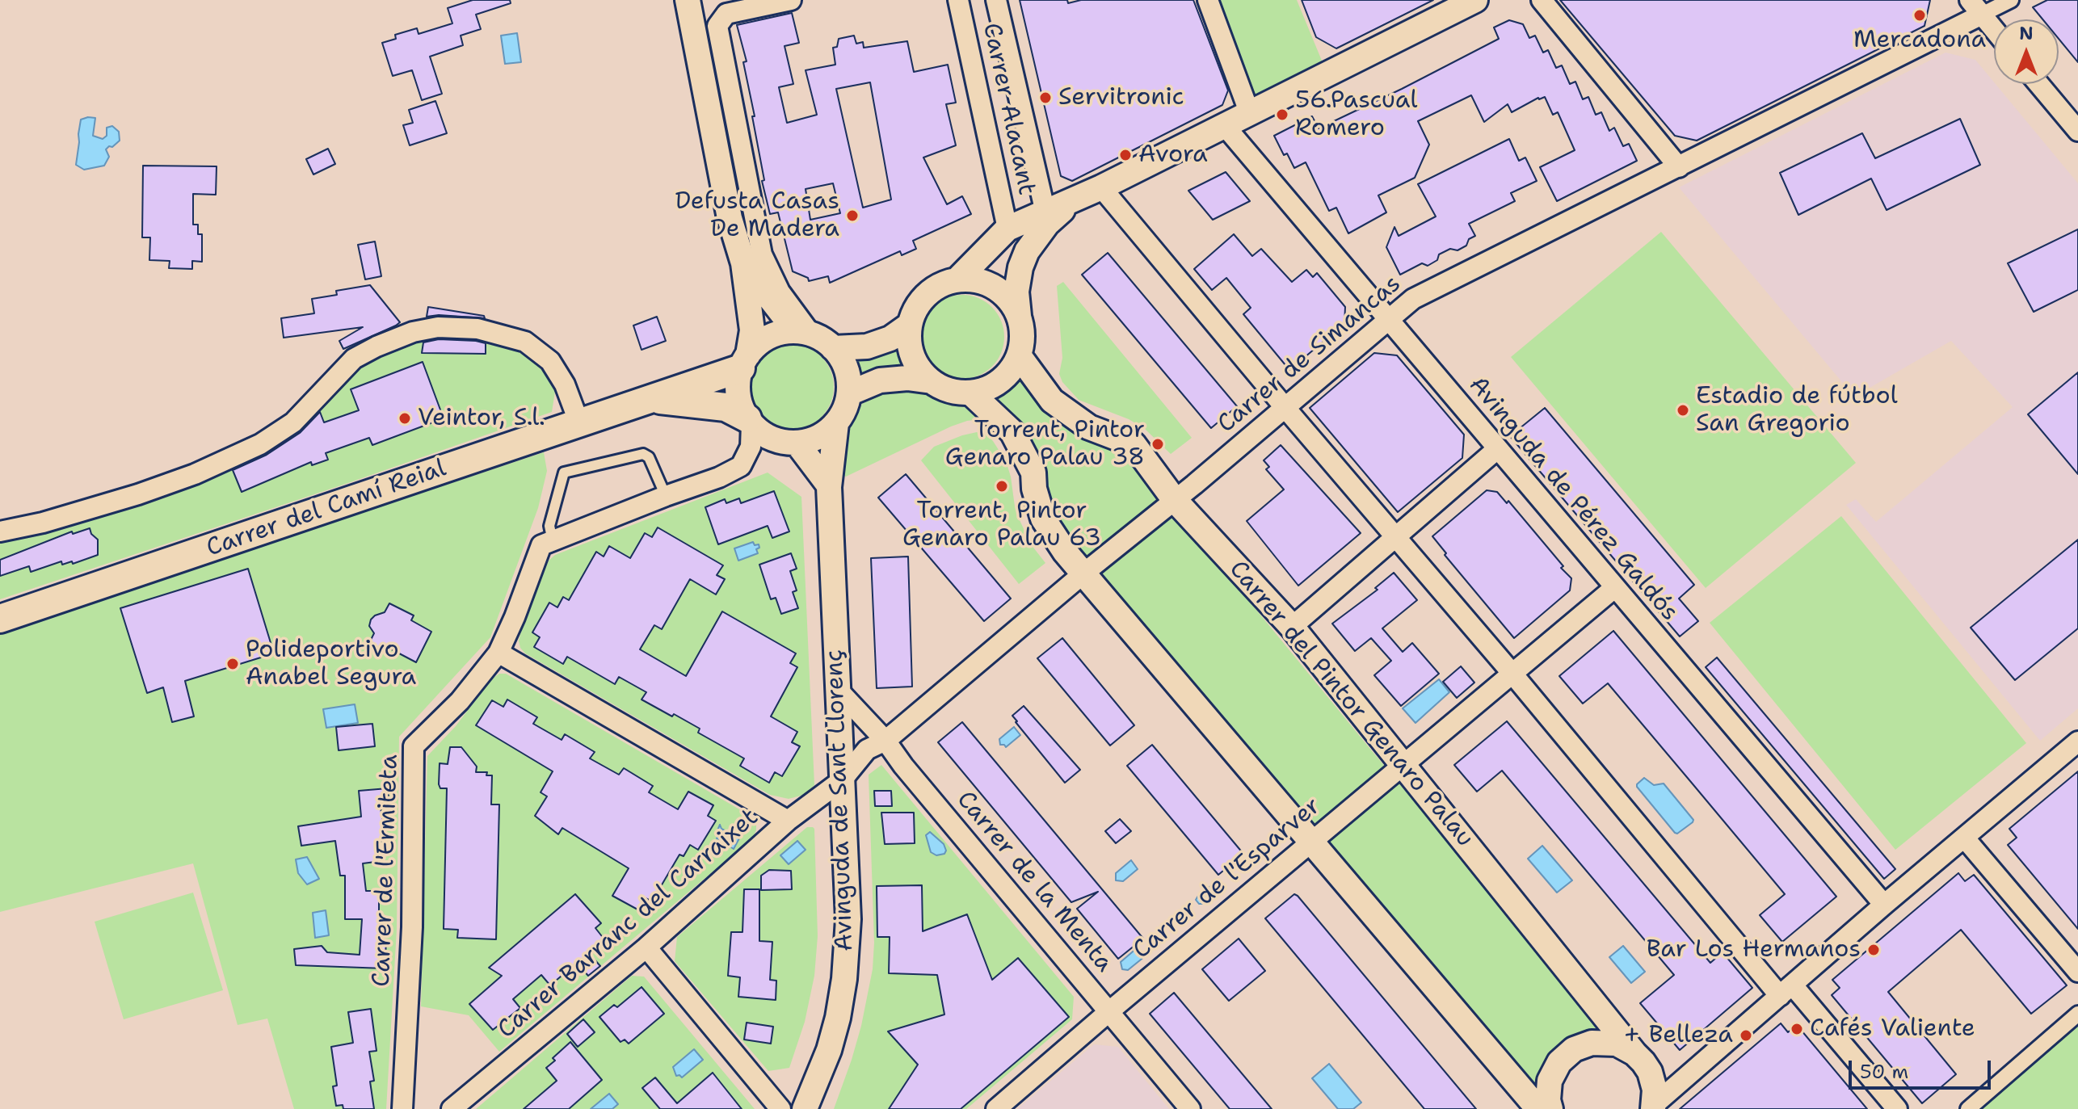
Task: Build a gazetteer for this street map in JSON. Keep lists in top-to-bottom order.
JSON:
{
  "streets": {
    "main road": ["Carrer del Camí Reial"],
    "street": [
      "Carrer Alacant",
      "Carrer de Simancas",
      "Avinguda de Pérez Galdós",
      "Carrer del Pintor Genaro Palau",
      "Avinguda de Sant Llorenç",
      "Carrer de l'Ermiteta",
      "Carrer de l'Esparver",
      "Carrer de la Menta",
      "Carrer Barranc del Carraixet"
    ]
  },
  "crossings": [
    ["Carrer de Simancas", "Avinguda de Pérez Galdós"],
    ["Carrer de Simancas", "Carrer del Pintor Genaro Palau"],
    ["Carrer de Simancas", "Avinguda de Sant Llorenç"],
    ["Carrer de Simancas", "Carrer de la Menta"],
    ["Carrer de Simancas", "Carrer Barranc del Carraixet"],
    ["Avinguda de Pérez Galdós", "Carrer de l'Esparver"],
    ["Carrer del Camí Reial", "Avinguda de Sant Llorenç"],
    ["Carrer del Camí Reial", "Carrer de l'Ermiteta"],
    ["Carrer del Pintor Genaro Palau", "Carrer de l'Esparver"],
    ["Avinguda de Sant Llorenç", "Carrer de l'Ermiteta"],
    ["Avinguda de Sant Llorenç", "Carrer de la Menta"],
    ["Avinguda de Sant Llorenç", "Carrer Barranc del Carraixet"],
    ["Carrer de l'Esparver", "Carrer de la Menta"]
  ],
  "places": [
    "Mercadona",
    "Servitronic",
    "56.Pascual Romero",
    "Avora",
    "Defusta Casas De Madera",
    "Estadio de fútbol San Gregorio",
    "Veintor, S.l.",
    "Torrent, Pintor Genaro Palau 38",
    "Torrent, Pintor Genaro Palau 63",
    "Polideportivo Anabel Segura",
    "Bar Los Hermanos",
    "Cafés Valiente",
    "+ Belleza"
  ],
  "scale_bar": "50 m",
  "north": "top"
}
